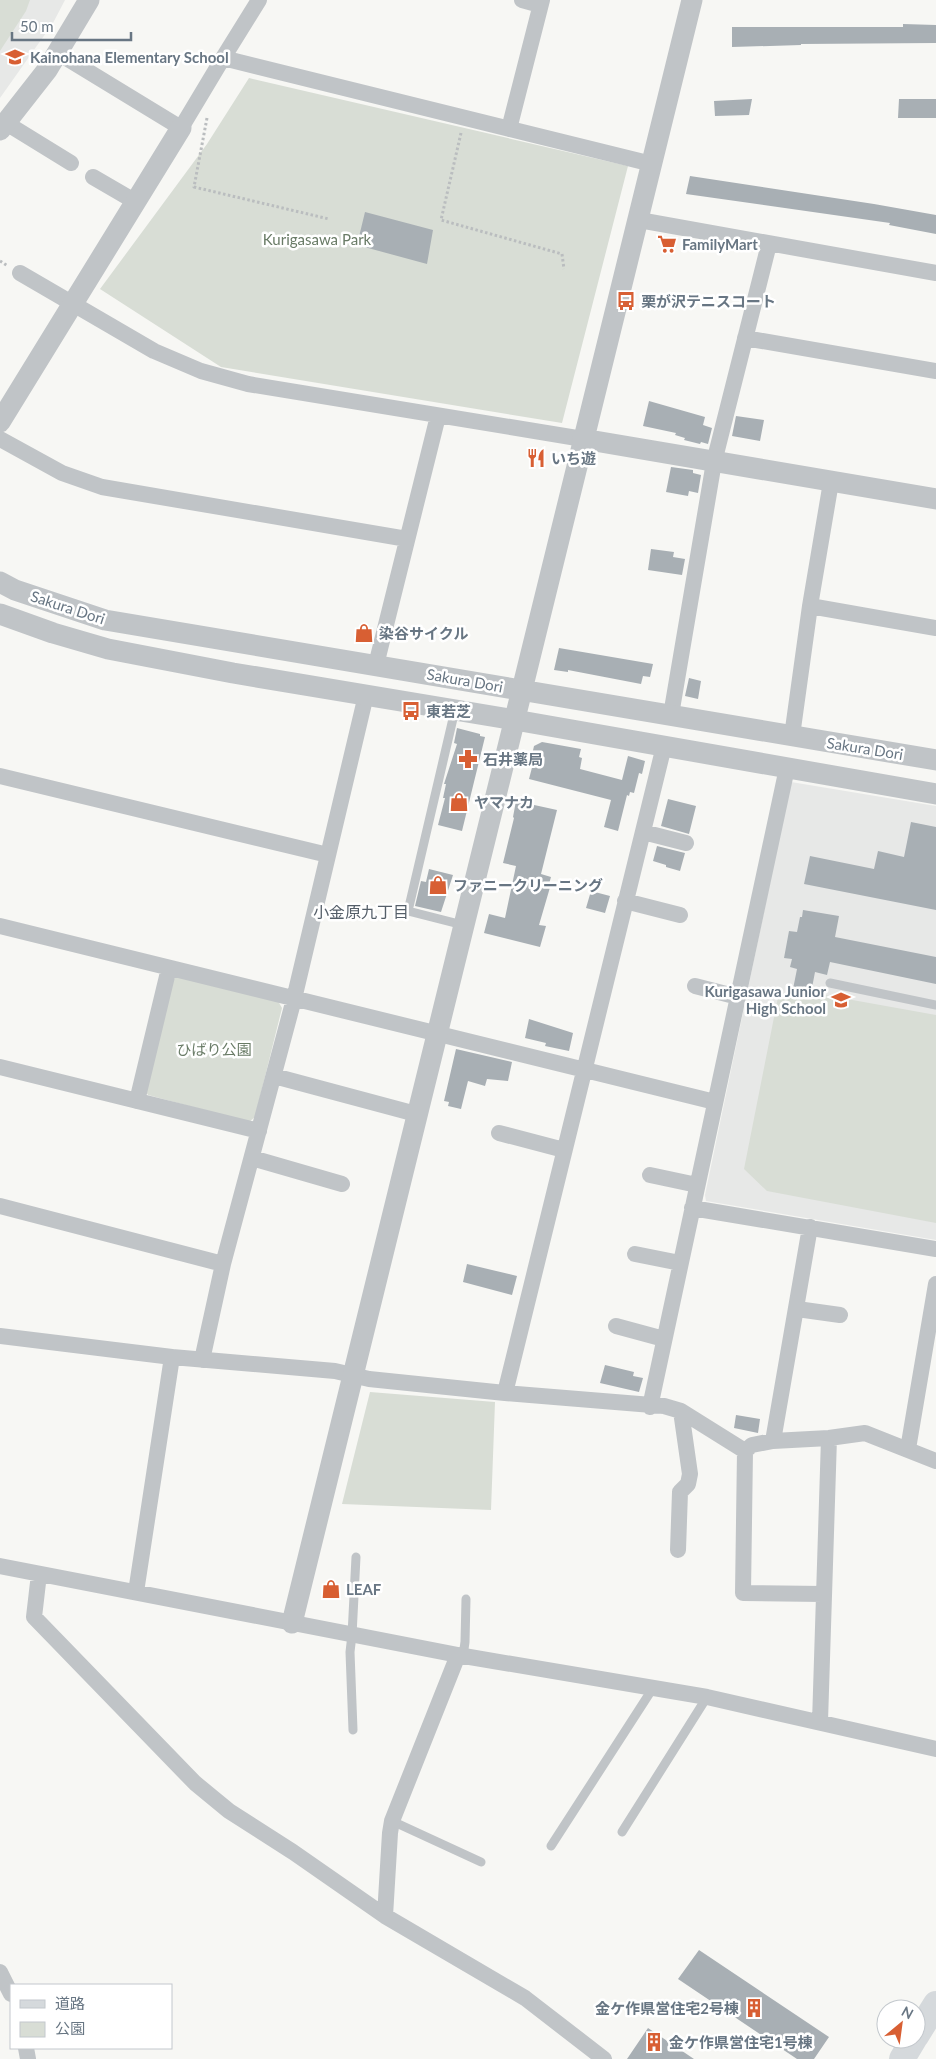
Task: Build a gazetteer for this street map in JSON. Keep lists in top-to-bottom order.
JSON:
{
  "streets": {
    "street": ["Sakura Dori"]
  },
  "districts": ["小金原九丁目"],
  "parks": ["Kurigasawa Park", "ひばり公園"],
  "places": {
    "school or university": ["Kainohana Elementary School", "Kurigasawa Junior High School"],
    "supermarket": ["FamilyMart"],
    "bus stop": ["栗が沢テニスコート", "東若芝"],
    "restaurant": ["いち遊"],
    "shop": [
      "染谷サイクル",
      "ヤマナカ",
      "ファニークリーニング",
      "LEAF"
    ],
    "pharmacy": ["石井薬局"],
    "building": ["金ケ作県営住宅2号棟", "金ケ作県営住宅1号棟"]
  },
  "legend": ["道路", "公園"],
  "scale_bar": "50 m",
  "north": "top right"
}
